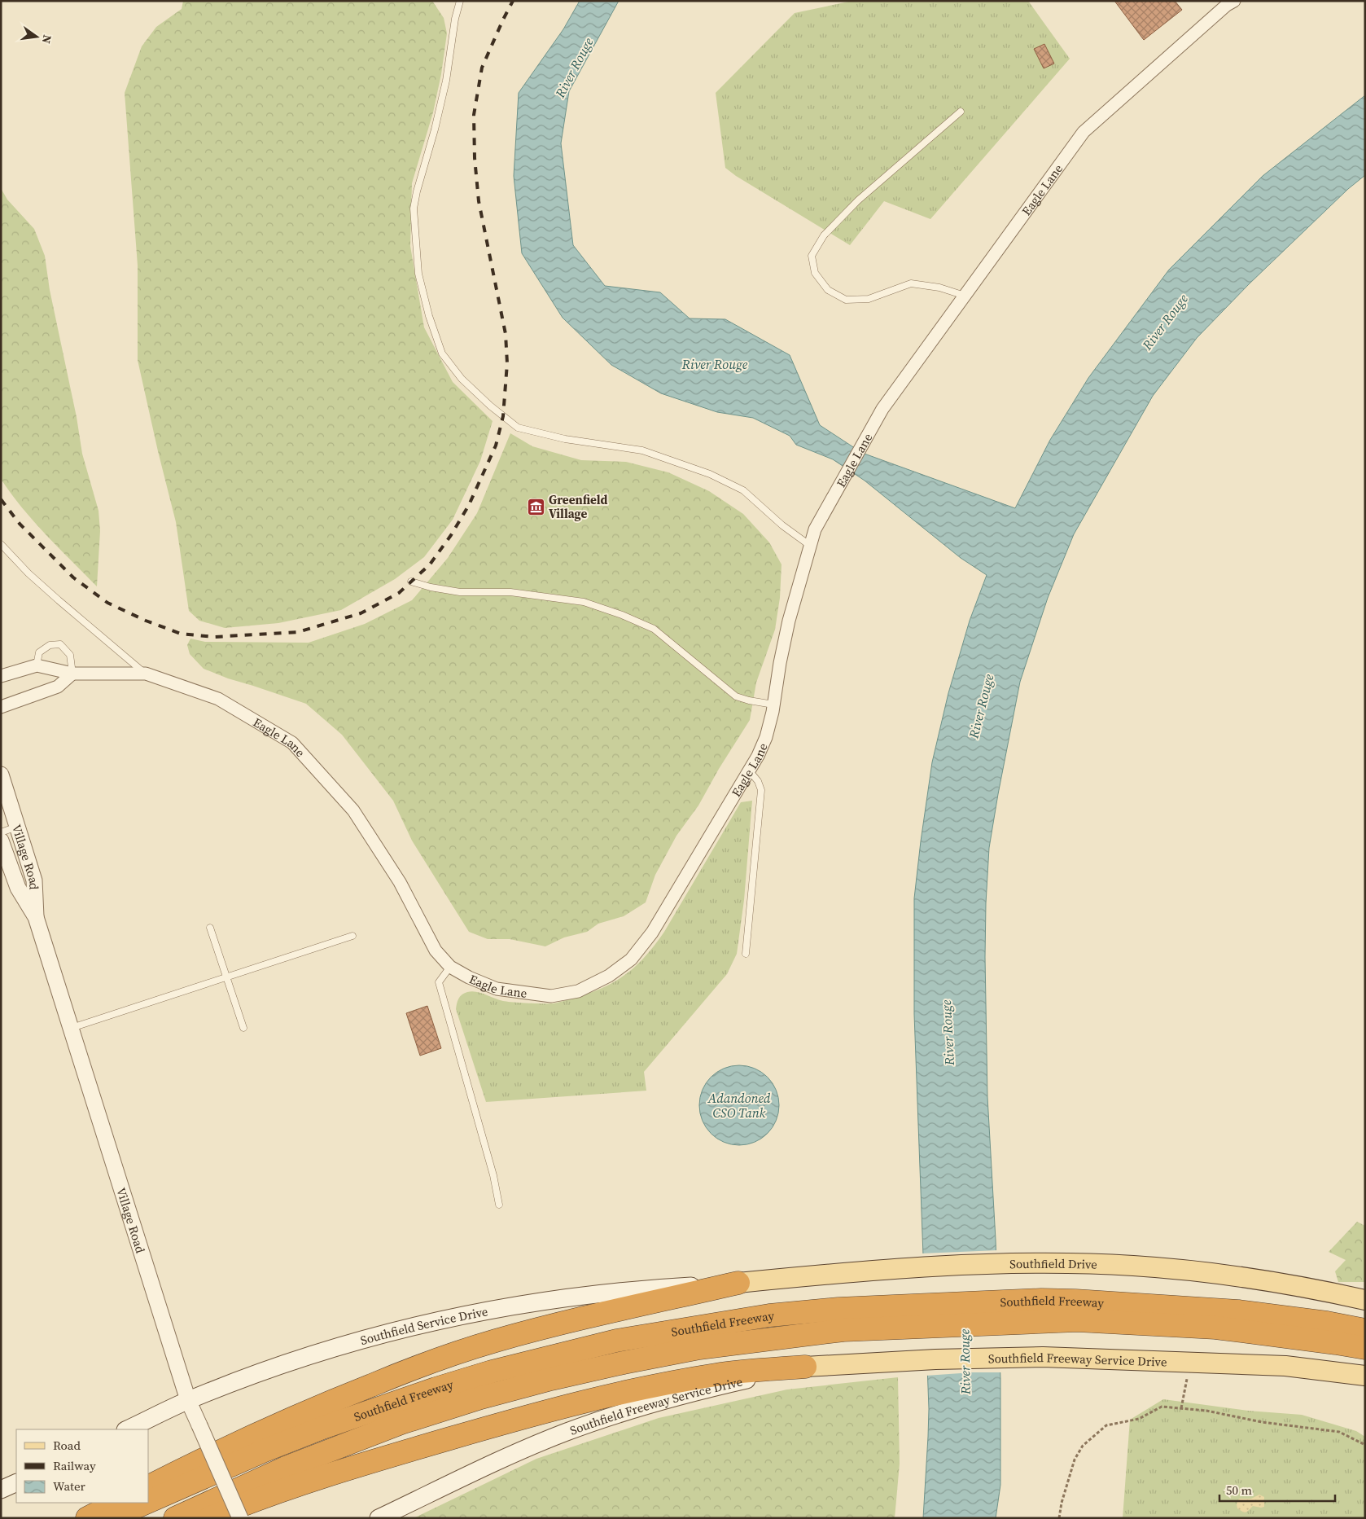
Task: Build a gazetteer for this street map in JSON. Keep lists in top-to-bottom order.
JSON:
{
  "streets": {
    "highway": ["Southfield Freeway"],
    "main road": ["Southfield Drive", "Southfield Service Drive", "Southfield Freeway Service Drive"],
    "street": ["Eagle Lane", "Village Road"]
  },
  "crossings": [
    ["Village Road", "Southfield Service Drive"],
    ["Southfield Drive", "Southfield Service Drive"]
  ],
  "water": ["River Rouge", "Adandoned CSO Tank"],
  "places": {
    "museum": ["Greenfield Village"]
  },
  "legend": ["Road", "Railway", "Water"],
  "scale_bar": "50 m",
  "north": "right"
}
